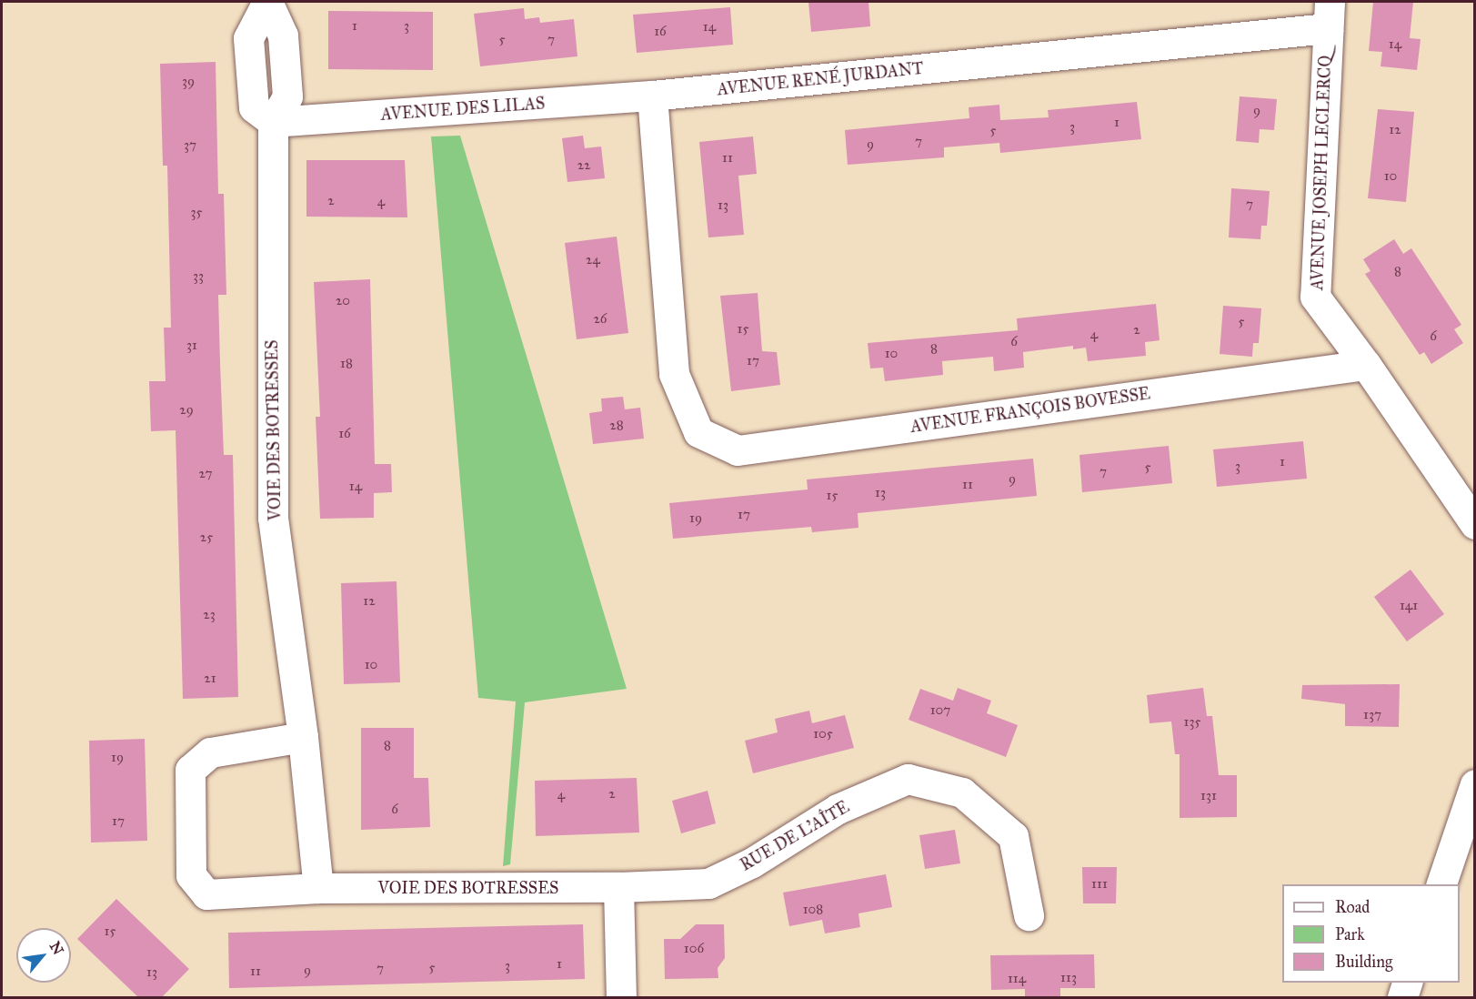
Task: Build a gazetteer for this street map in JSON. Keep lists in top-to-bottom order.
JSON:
{
  "streets": {
    "street": [
      "AVENUE RENÉ JURDANT",
      "AVENUE DES LILAS",
      "AVENUE JOSEPH LECLERCQ",
      "AVENUE FRANÇOIS BOVESSE",
      "VOIE DES BOTRESSES",
      "RUE DE L'AÎTE"
    ]
  },
  "crossings": [
    ["AVENUE RENÉ JURDANT", "AVENUE DES LILAS"],
    ["AVENUE RENÉ JURDANT", "AVENUE JOSEPH LECLERCQ"],
    ["AVENUE RENÉ JURDANT", "AVENUE FRANÇOIS BOVESSE"],
    ["AVENUE DES LILAS", "AVENUE FRANÇOIS BOVESSE"],
    ["AVENUE DES LILAS", "VOIE DES BOTRESSES"],
    ["AVENUE JOSEPH LECLERCQ", "AVENUE FRANÇOIS BOVESSE"],
    ["VOIE DES BOTRESSES", "RUE DE L'AÎTE"]
  ],
  "house_numbers": [
    "1",
    "3",
    "14",
    "16",
    "5",
    "7",
    "14",
    "39",
    "9",
    "1",
    "3",
    "12",
    "5",
    "7",
    "9",
    "37",
    "11",
    "22",
    "10",
    "2",
    "4",
    "7",
    "13",
    "35",
    "24",
    "8",
    "33",
    "20",
    "26",
    "5",
    "15",
    "2",
    "4",
    "6",
    "6",
    "31",
    "8",
    "10",
    "17",
    "18",
    "29",
    "28",
    "16",
    "1",
    "3",
    "5",
    "7",
    "27",
    "9",
    "11",
    "14",
    "13",
    "15",
    "17",
    "19",
    "25",
    "12",
    "141",
    "23",
    "10",
    "21",
    "107",
    "137",
    "135",
    "105",
    "8",
    "19",
    "2",
    "4",
    "131",
    "6",
    "17",
    "111",
    "108",
    "15",
    "106",
    "1",
    "3",
    "5",
    "7",
    "9",
    "11",
    "13",
    "113",
    "114"
  ],
  "legend": ["Road", "Park", "Building"],
  "north": "top right"
}
